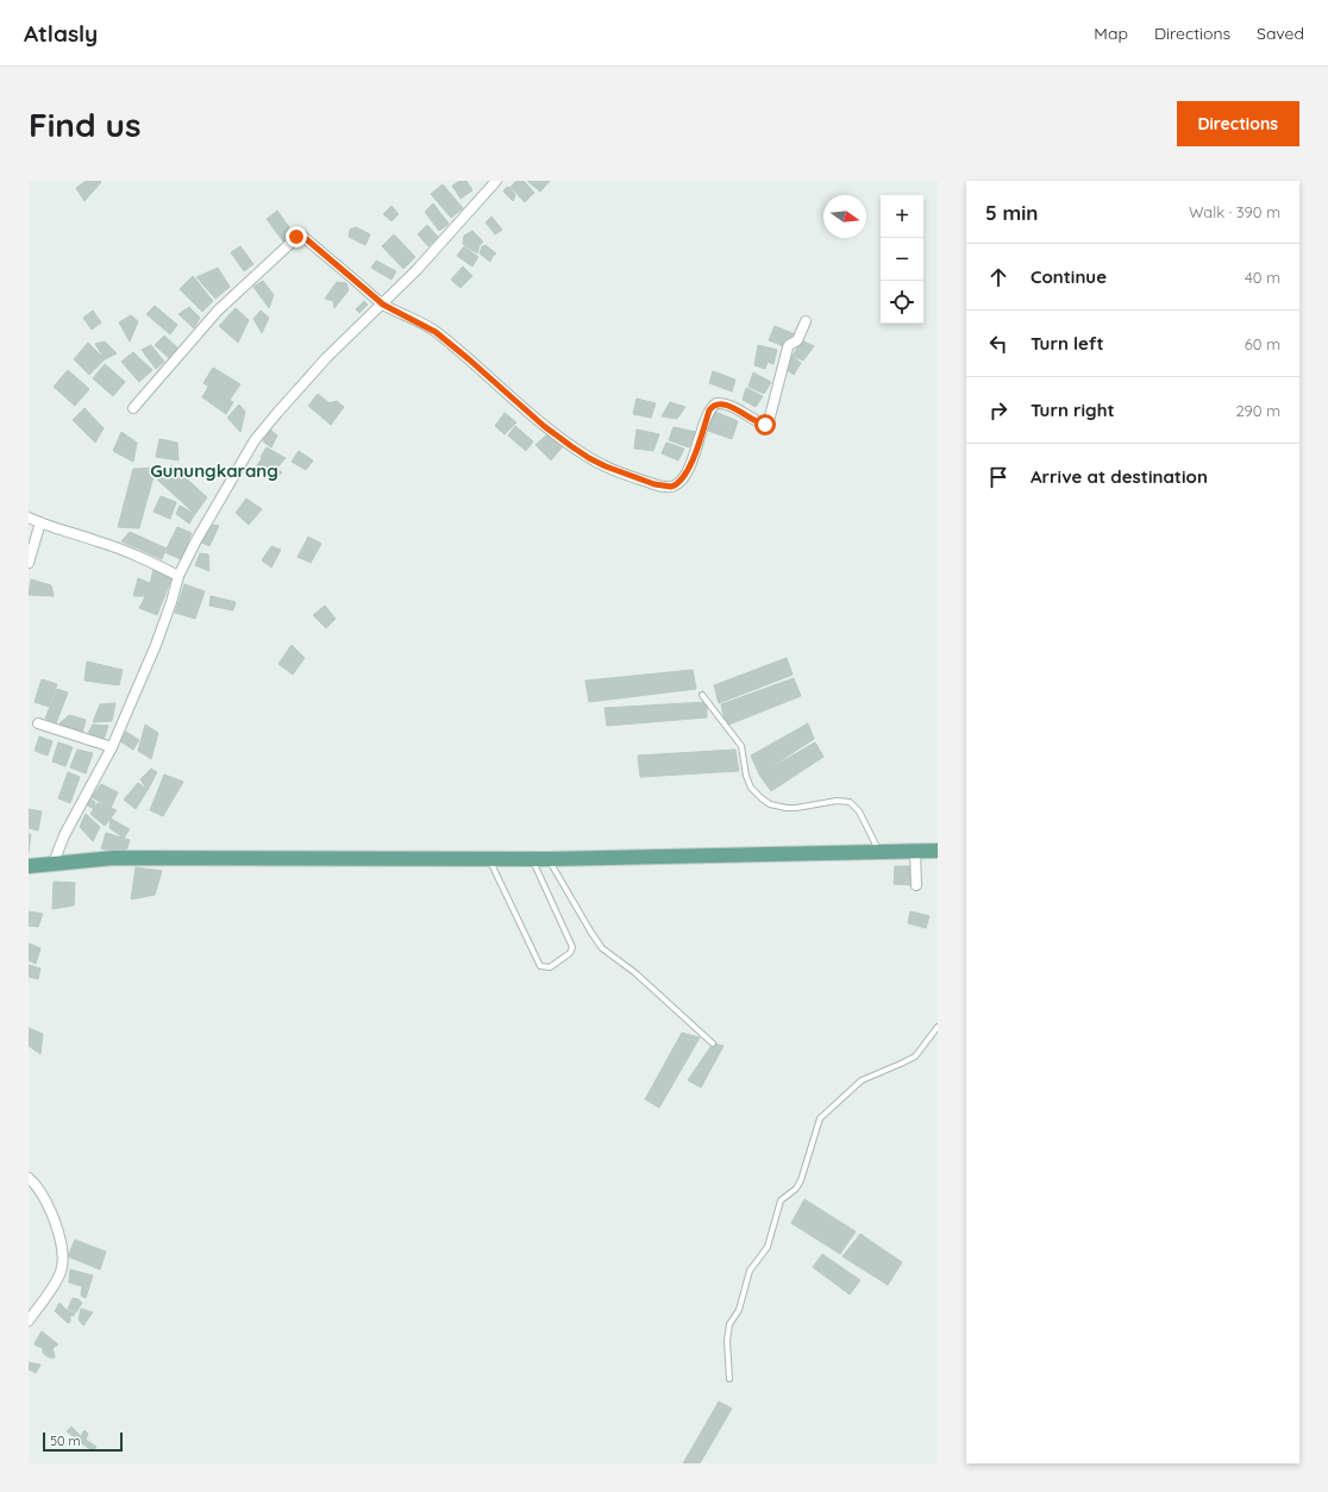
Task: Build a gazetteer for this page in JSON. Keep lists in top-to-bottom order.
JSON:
{
  "districts": ["Gunungkarang"],
  "scale_bar": "50 m",
  "north": "right",
  "page": {
    "header": "Atlasly",
    "nav": ["Map", "Directions", "Saved"],
    "buttons": "Directions",
    "title": "Find us",
    "heading": ["5 min", "Walk · 390 m"],
    "map_buttons": ["+", "−"],
    "list": [
      ["Continue", "40 m"],
      ["Turn left", "60 m"],
      ["Turn right", "290 m"],
      "Arrive at destination"
    ],
    "scale": "50 m"
  }
}
